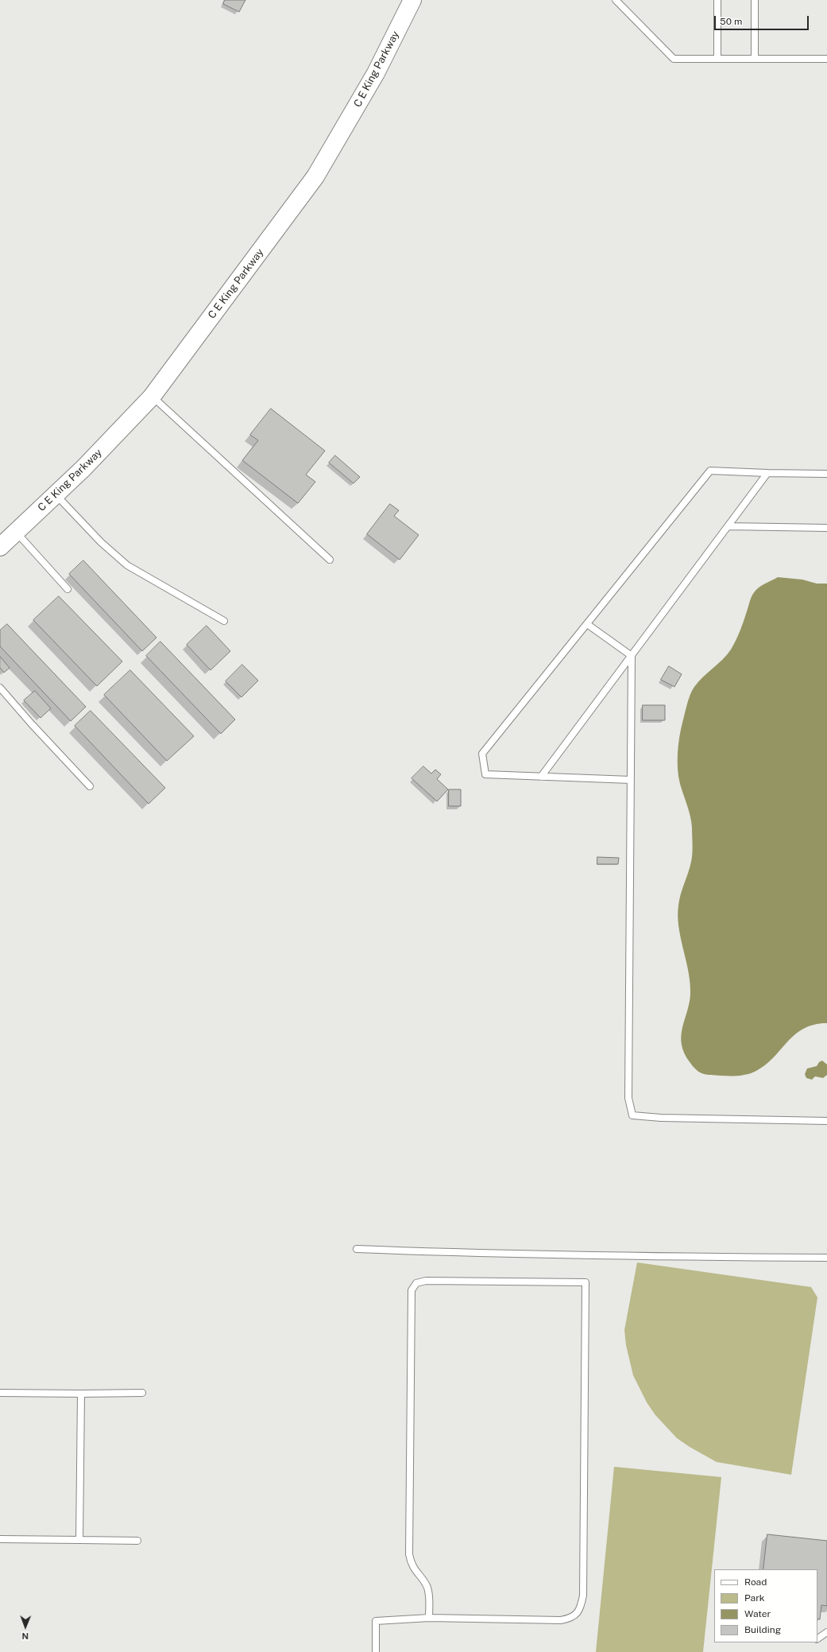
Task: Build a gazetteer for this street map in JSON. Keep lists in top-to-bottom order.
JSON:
{
  "streets": {
    "main road": ["C E King Parkway"]
  },
  "legend": [
    "Road",
    "Park",
    "Water",
    "Building"
  ],
  "scale_bar": "50 m",
  "north": "bottom"
}
